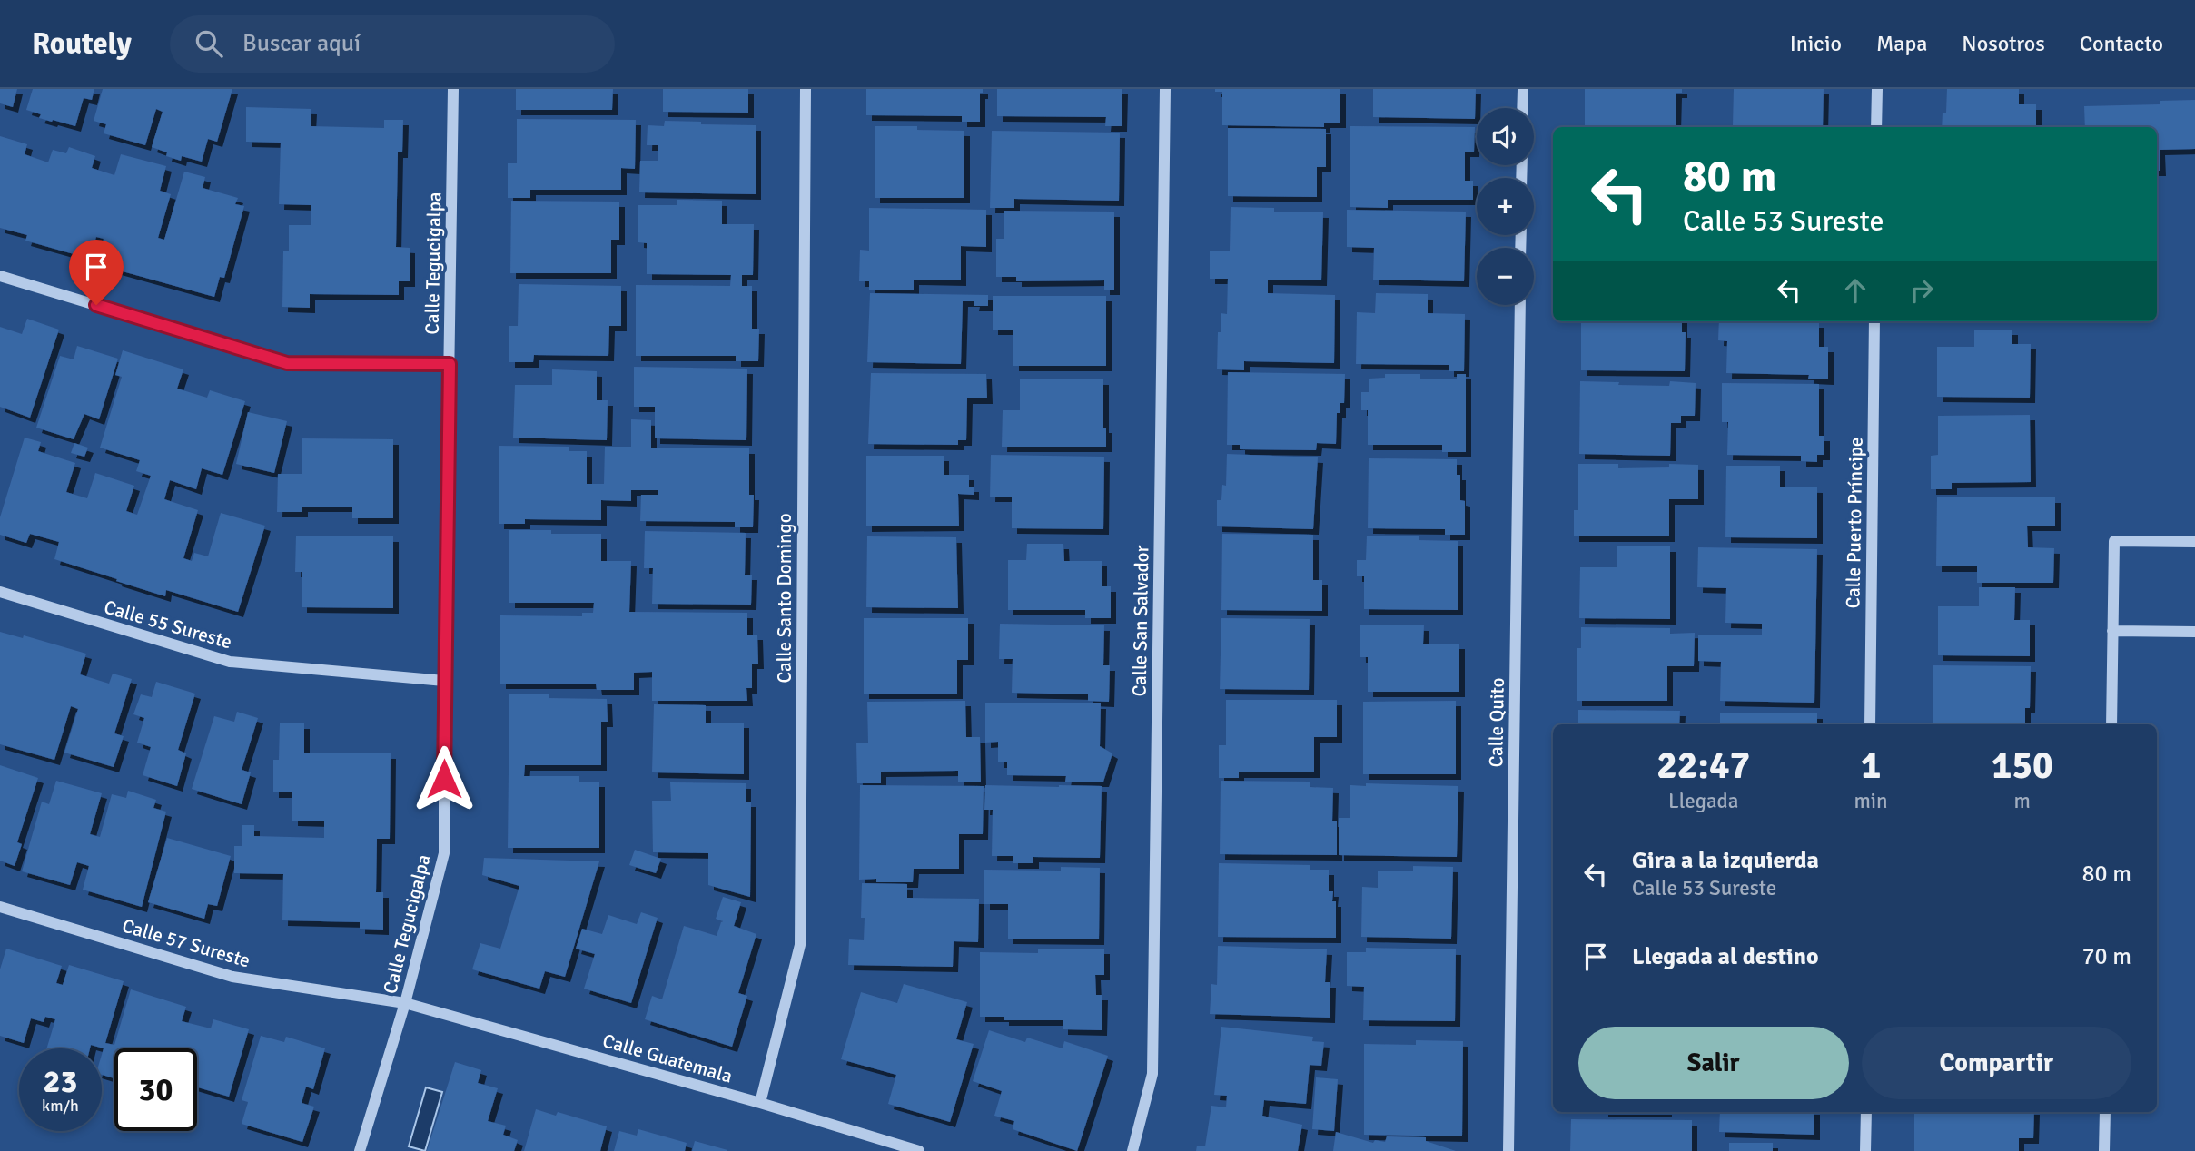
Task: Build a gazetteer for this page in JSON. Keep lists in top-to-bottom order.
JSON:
{
  "streets": {
    "street": [
      "Calle Tegucigalpa",
      "Calle Puerto Príncipe",
      "Calle Santo Domingo",
      "Calle San Salvador",
      "Calle 55 Sureste",
      "Calle Quito",
      "Calle 57 Sureste",
      "Calle Guatemala"
    ]
  },
  "crossings": [
    ["Calle Tegucigalpa", "Calle 55 Sureste"],
    ["Calle Tegucigalpa", "Calle 57 Sureste"],
    ["Calle Tegucigalpa", "Calle Guatemala"],
    ["Calle Santo Domingo", "Calle Guatemala"],
    ["Calle 57 Sureste", "Calle Guatemala"]
  ],
  "page": {
    "header": "Routely",
    "search": "Buscar aquí",
    "nav": [
      "Inicio",
      "Mapa",
      "Nosotros",
      "Contacto"
    ],
    "map_buttons": ["+", "−"],
    "turn": ["80 m", "Calle 53 Sureste"],
    "eta": [
      "22:47",
      "Llegada",
      "1",
      "min",
      "150",
      "m"
    ],
    "list": [
      {
        "name": "Gira a la izquierda",
        "note": "Calle 53 Sureste",
        "value": "80 m"
      },
      {
        "name": "Llegada al destino",
        "value": "70 m"
      }
    ],
    "buttons": ["Salir", "Compartir"],
    "speed": "23 km/h",
    "limit": "30"
  }
}
